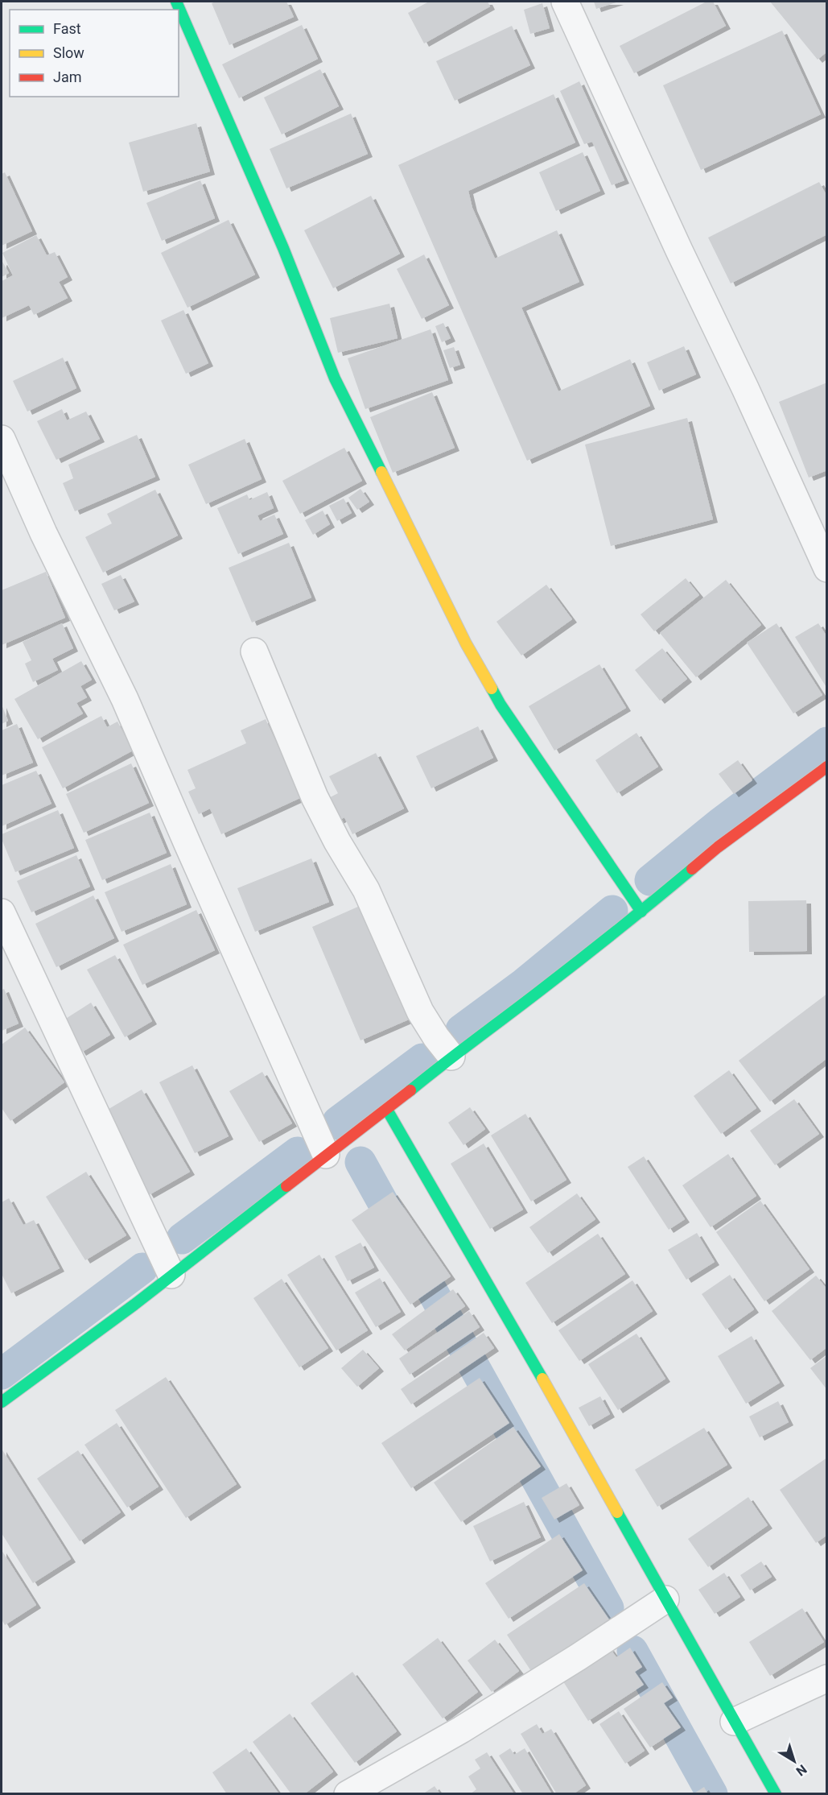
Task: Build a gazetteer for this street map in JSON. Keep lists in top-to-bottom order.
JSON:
{
  "legend": ["Fast", "Slow", "Jam"],
  "north": "bottom right"
}
